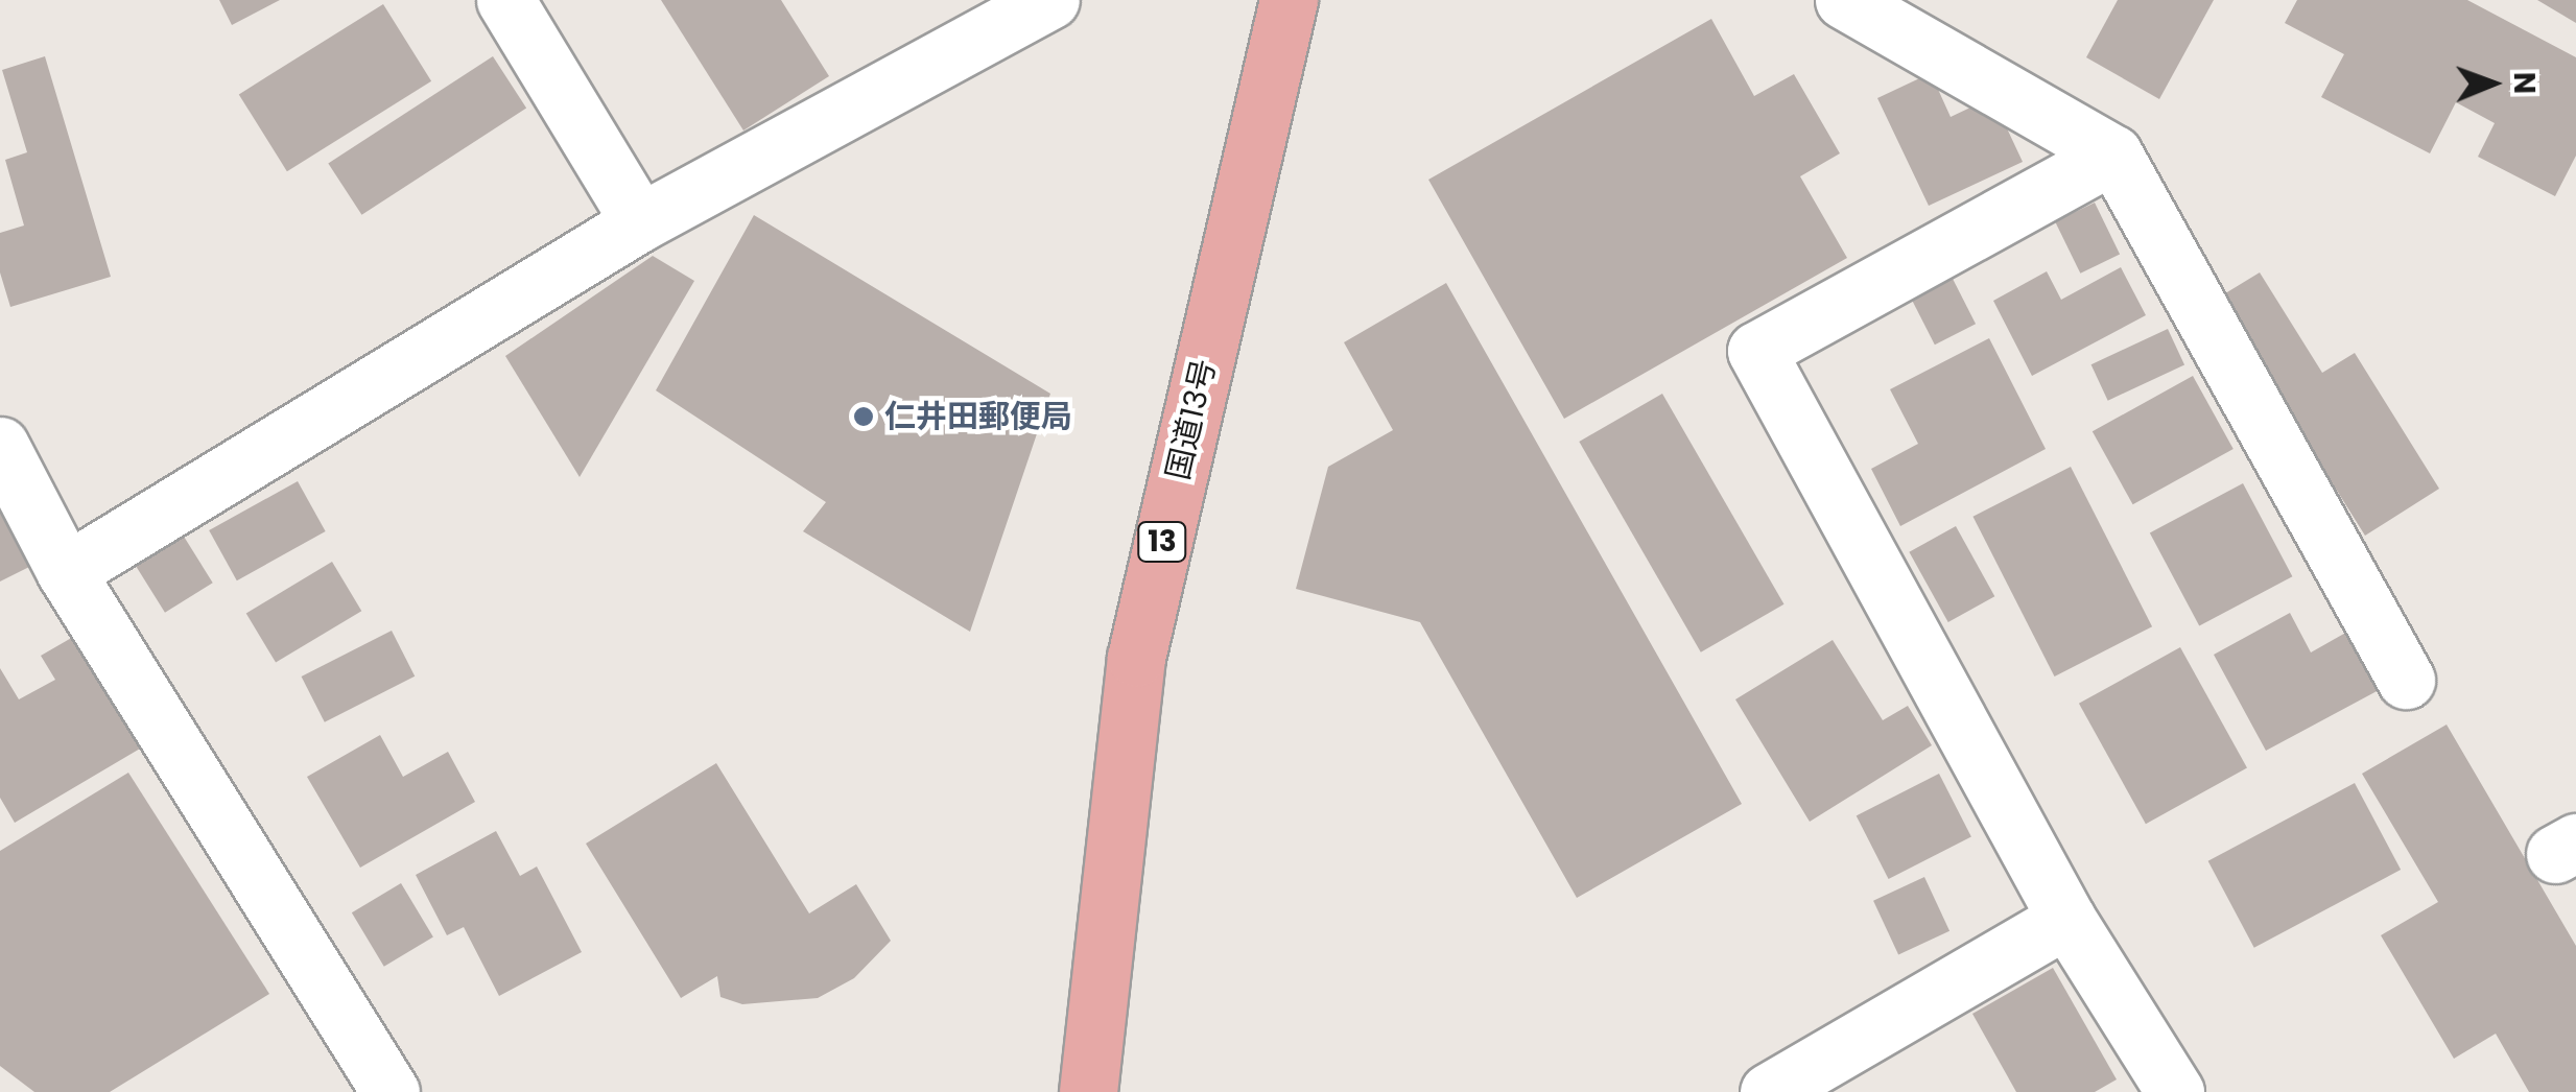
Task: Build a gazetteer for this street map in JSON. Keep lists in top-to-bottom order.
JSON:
{
  "streets": {
    "highway": ["国道13号", "13"]
  },
  "places": ["仁井田郵便局"],
  "north": "right"
}
